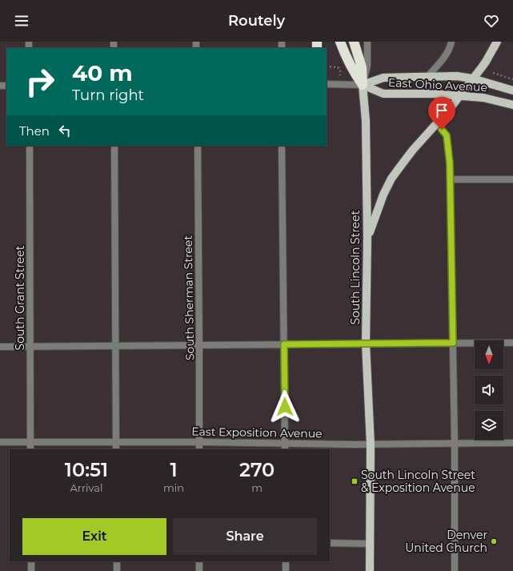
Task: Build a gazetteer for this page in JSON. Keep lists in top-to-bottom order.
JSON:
{
  "streets": {
    "main road": ["East Ohio Avenue", "South Lincoln Street"],
    "street": ["South Grant Street", "South Sherman Street", "East Exposition Avenue"]
  },
  "crossings": [
    ["East Ohio Avenue", "South Lincoln Street"],
    ["South Lincoln Street", "East Exposition Avenue"],
    ["South Grant Street", "East Exposition Avenue"],
    ["South Sherman Street", "East Exposition Avenue"]
  ],
  "places": {
    "transit": ["South Lincoln Street & Exposition Avenue"],
    "other": ["Denver United Church"]
  },
  "north": "bottom",
  "page": {
    "header": "Routely",
    "turn": ["40 m", "Turn right"],
    "then": "Then",
    "eta": [
      "10:51",
      "Arrival",
      "1",
      "min",
      "270",
      "m"
    ],
    "buttons": ["Exit", "Share"]
  }
}
